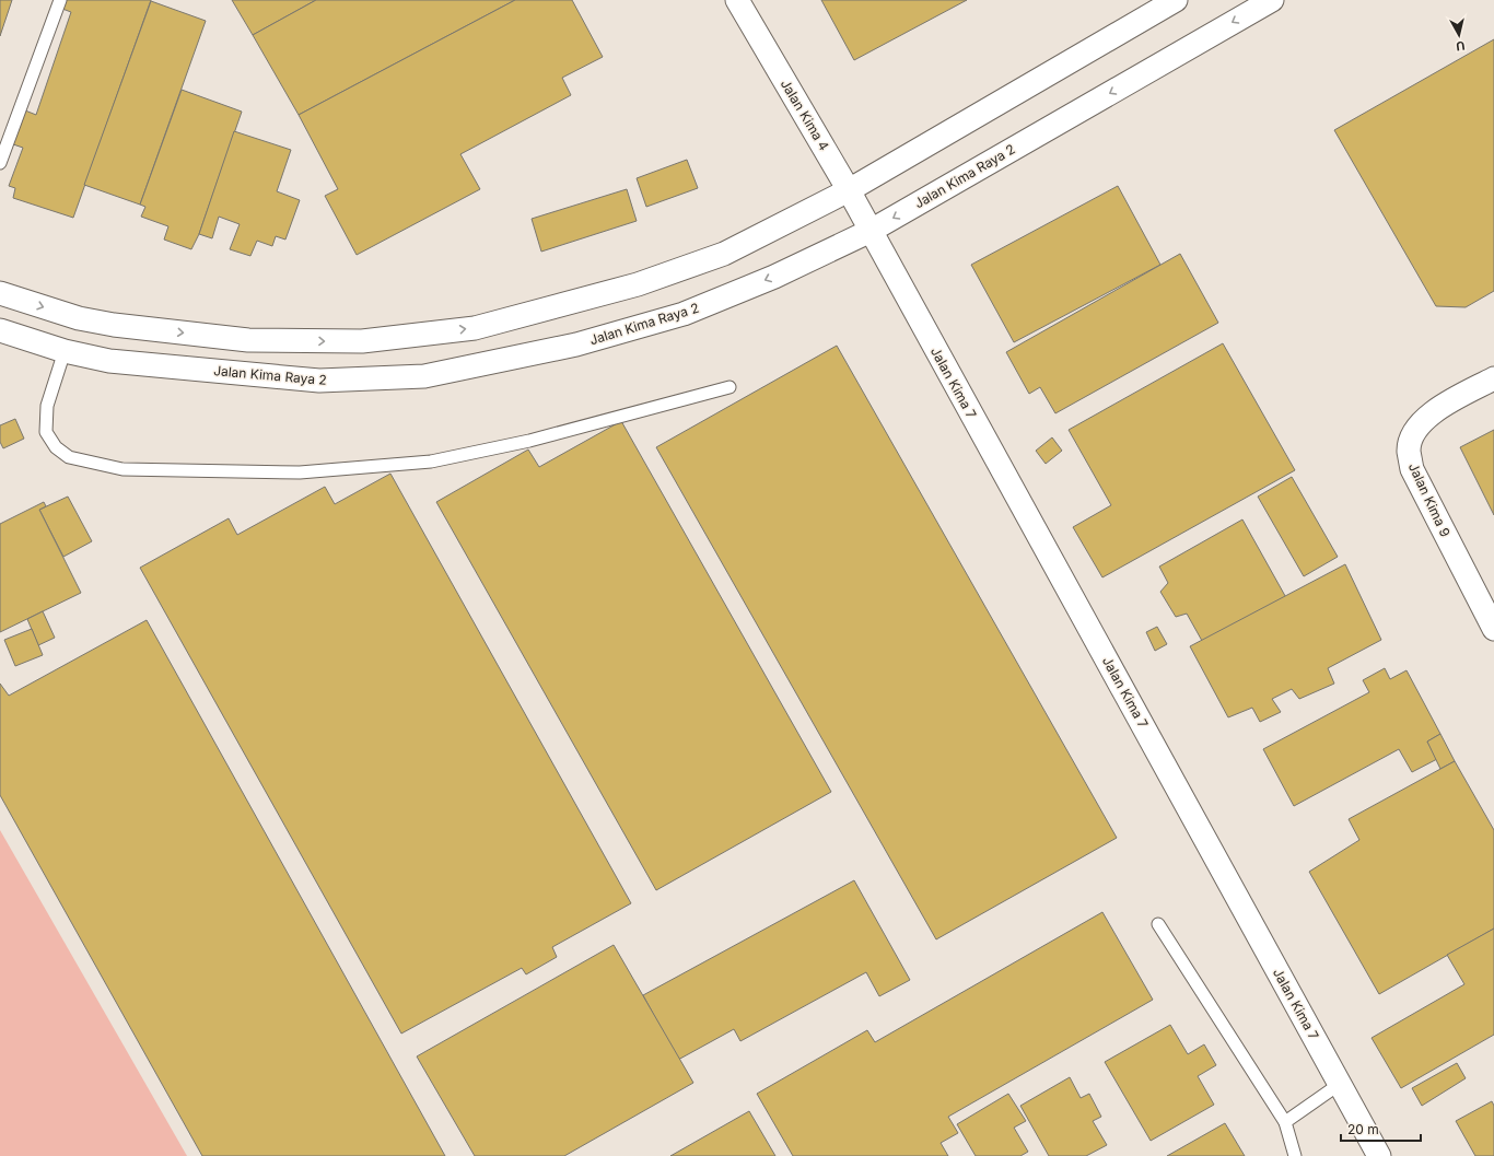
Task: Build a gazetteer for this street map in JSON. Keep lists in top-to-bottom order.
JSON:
{
  "streets": {
    "street": [
      "Jalan Kima 4",
      "Jalan Kima Raya 2",
      "Jalan Kima 7",
      "Jalan Kima 9"
    ]
  },
  "crossings": [
    ["Jalan Kima 4", "Jalan Kima Raya 2"],
    ["Jalan Kima 4", "Jalan Kima 7"],
    ["Jalan Kima Raya 2", "Jalan Kima 7"]
  ],
  "scale_bar": "20 m",
  "north": "bottom"
}
